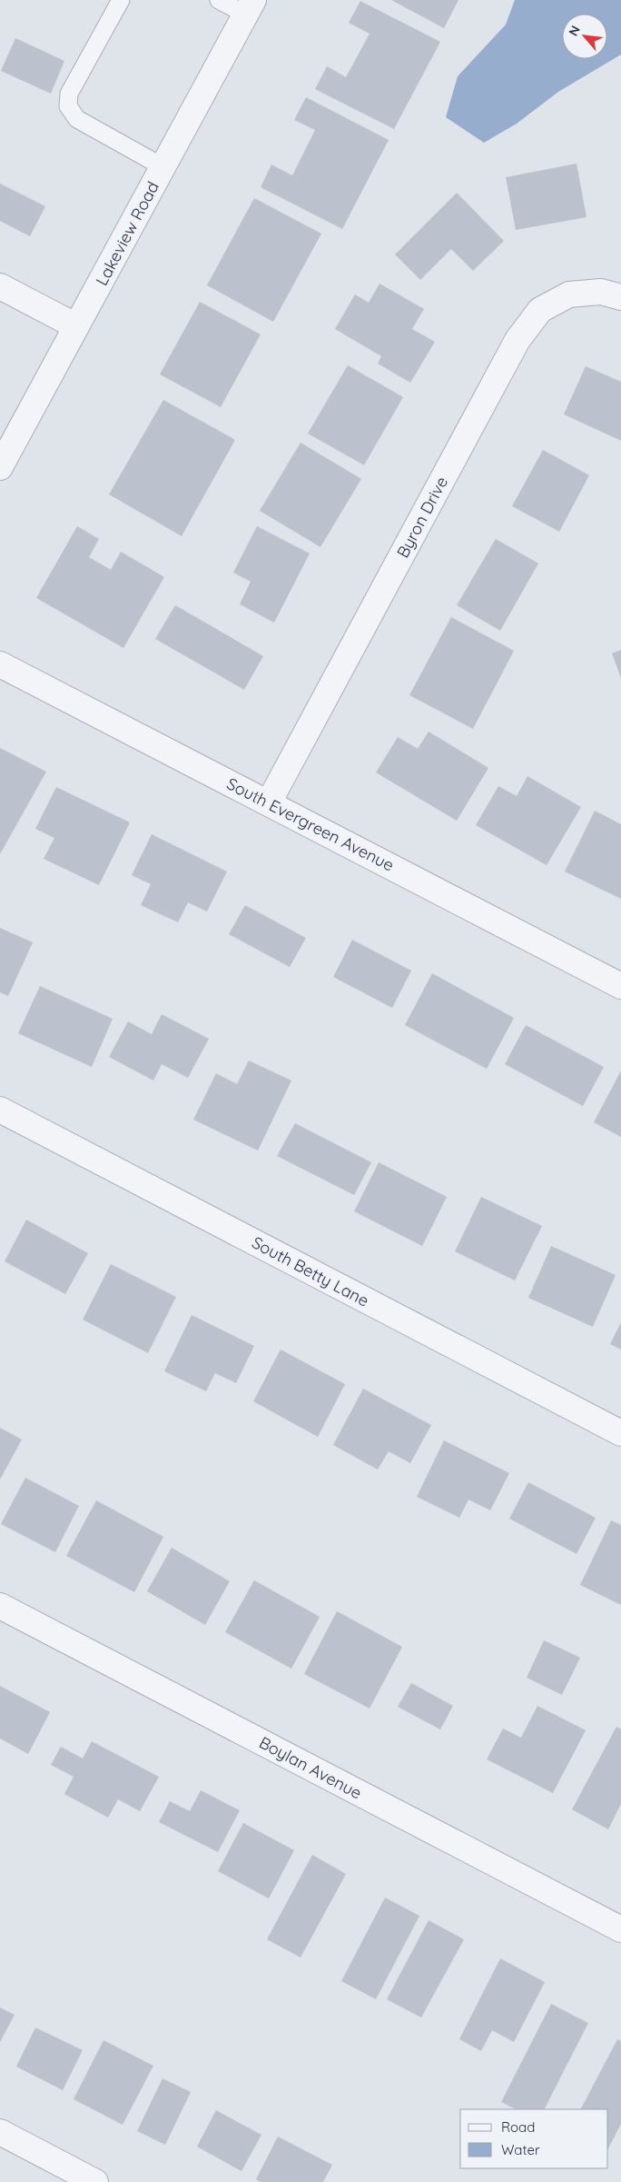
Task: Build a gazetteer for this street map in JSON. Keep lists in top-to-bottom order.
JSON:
{
  "streets": {
    "street": [
      "Lakeview Road",
      "Byron Drive",
      "South Evergreen Avenue",
      "South Betty Lane",
      "Boylan Avenue"
    ]
  },
  "crossings": [
    ["Byron Drive", "South Evergreen Avenue"]
  ],
  "legend": ["Road", "Water"],
  "north": "top left"
}
